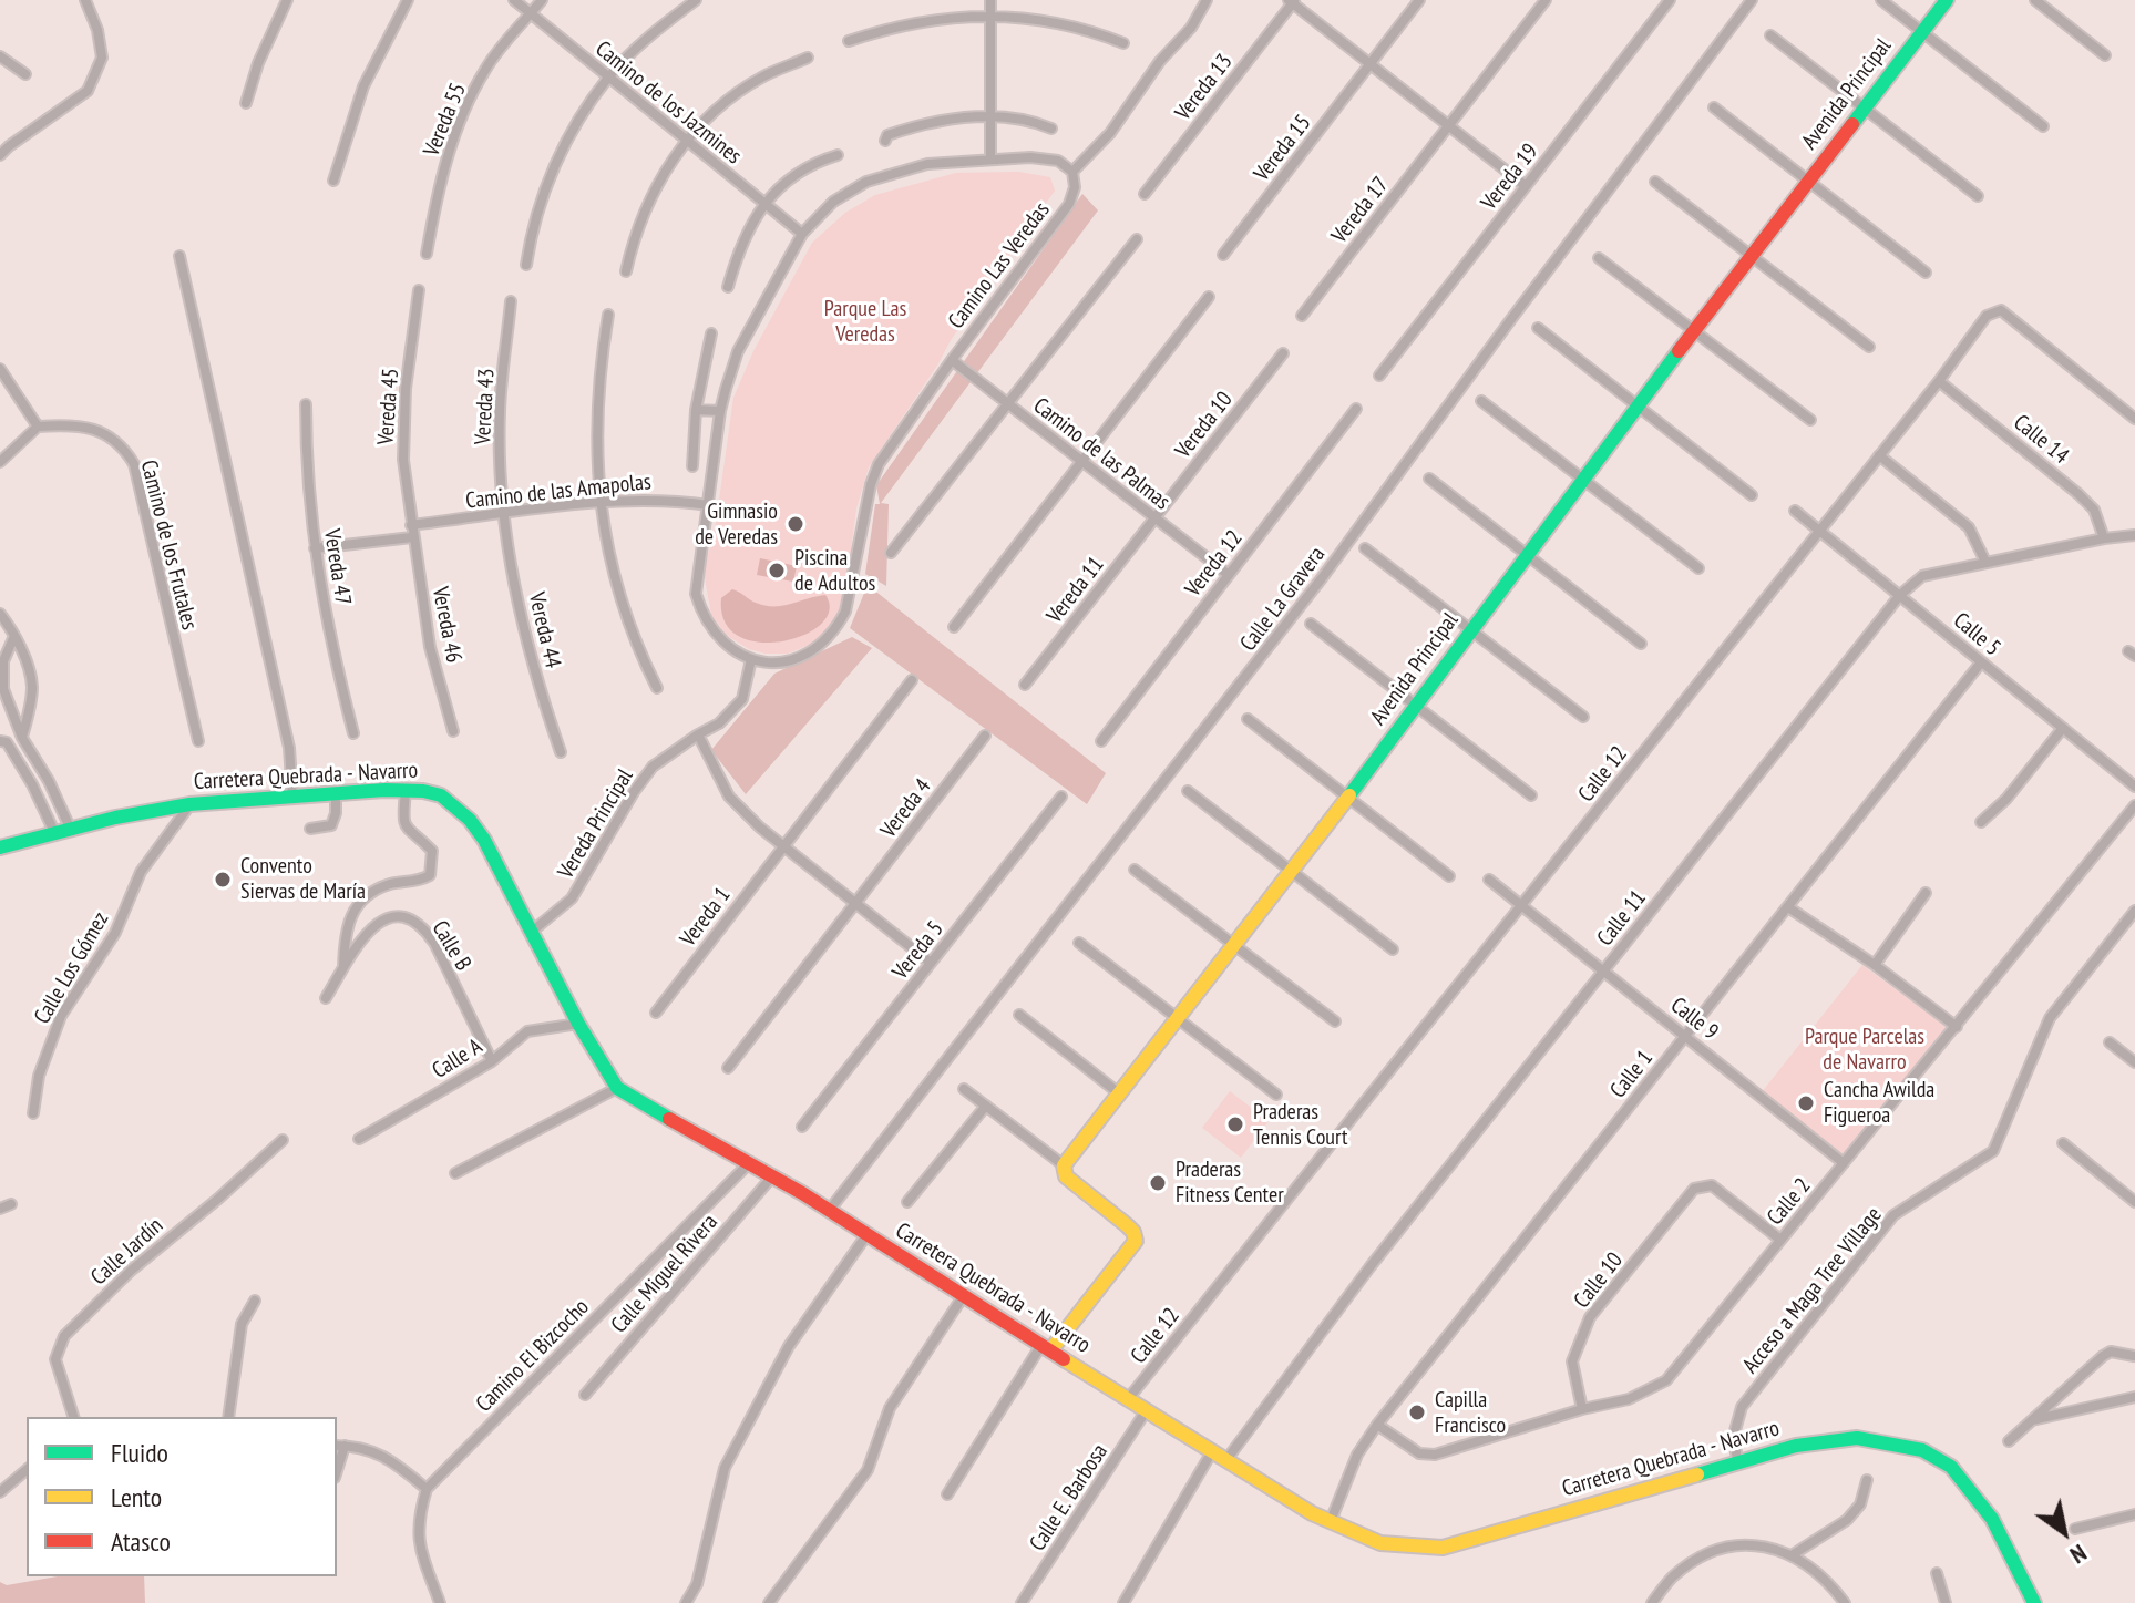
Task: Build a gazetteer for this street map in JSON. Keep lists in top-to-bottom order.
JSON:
{
  "streets": {
    "street": [
      "Vereda 13",
      "Avenida Principal",
      "Camino de los Jazmines",
      "Vereda 55",
      "Vereda 15",
      "Vereda 19",
      "Vereda 17",
      "Camino Las Veredas",
      "Vereda 45",
      "Vereda 43",
      "Vereda 10",
      "Calle 14",
      "Camino de las Palmas",
      "Camino de las Amapolas",
      "Camino de los Frutales",
      "Vereda 12",
      "Vereda 47",
      "Vereda 11",
      "Calle La Gravera",
      "Vereda 46",
      "Vereda 44",
      "Calle 5",
      "Calle 12",
      "Carretera Quebrada - Navarro",
      "Vereda 4",
      "Vereda Principal",
      "Vereda 1",
      "Calle 11",
      "Calle B",
      "Vereda 5",
      "Calle Los Gómez",
      "Calle 9",
      "Calle A",
      "Calle 1",
      "Calle 2",
      "Calle Jardín",
      "Calle Miguel Rivera",
      "Calle 10",
      "Acceso a Maga Tree Village",
      "Camino El Bizcocho",
      "Calle E. Barbosa"
    ]
  },
  "crossings": [
    ["Camino de los Jazmines", "Vereda 55"],
    ["Camino Las Veredas", "Camino de las Palmas"],
    ["Camino Las Veredas", "Vereda Principal"],
    ["Vereda 45", "Camino de las Amapolas"],
    ["Vereda 45", "Vereda 46"],
    ["Vereda 43", "Camino de las Amapolas"],
    ["Vereda 43", "Vereda 44"],
    ["Vereda 10", "Camino de las Palmas"],
    ["Vereda 10", "Vereda 11"],
    ["Calle 14", "Calle 12"],
    ["Calle 14", "Calle 11"],
    ["Camino de las Palmas", "Vereda 12"],
    ["Camino de las Palmas", "Vereda 11"],
    ["Camino de las Amapolas", "Vereda 46"],
    ["Camino de las Amapolas", "Vereda 44"],
    ["Calle La Gravera", "Carretera Quebrada - Navarro"],
    ["Calle 5", "Calle 12"],
    ["Calle 5", "Calle 11"],
    ["Calle 5", "Calle 1"],
    ["Calle 12", "Carretera Quebrada - Navarro"],
    ["Calle 12", "Calle 9"],
    ["Carretera Quebrada - Navarro", "Vereda Principal"],
    ["Carretera Quebrada - Navarro", "Calle 11"],
    ["Carretera Quebrada - Navarro", "Calle Los Gómez"],
    ["Carretera Quebrada - Navarro", "Calle A"],
    ["Carretera Quebrada - Navarro", "Calle 1"],
    ["Carretera Quebrada - Navarro", "Calle Miguel Rivera"],
    ["Carretera Quebrada - Navarro", "Acceso a Maga Tree Village"],
    ["Carretera Quebrada - Navarro", "Camino El Bizcocho"],
    ["Carretera Quebrada - Navarro", "Calle E. Barbosa"],
    ["Calle 11", "Calle 9"],
    ["Calle B", "Calle A"],
    ["Calle 9", "Calle 1"],
    ["Calle 9", "Calle 2"],
    ["Calle 1", "Calle 2"],
    ["Calle 2", "Calle 10"]
  ],
  "parks": ["Parque Las Veredas", "Parque Parcelas de Navarro"],
  "places": [
    "Gimnasio de Veredas",
    "Piscina de Adultos",
    "Convento Siervas de María",
    "Cancha Awilda Figueroa",
    "Praderas Tennis Court",
    "Praderas Fitness Center",
    "Capilla Francisco"
  ],
  "legend": ["Fluido", "Lento", "Atasco"],
  "north": "bottom right"
}
